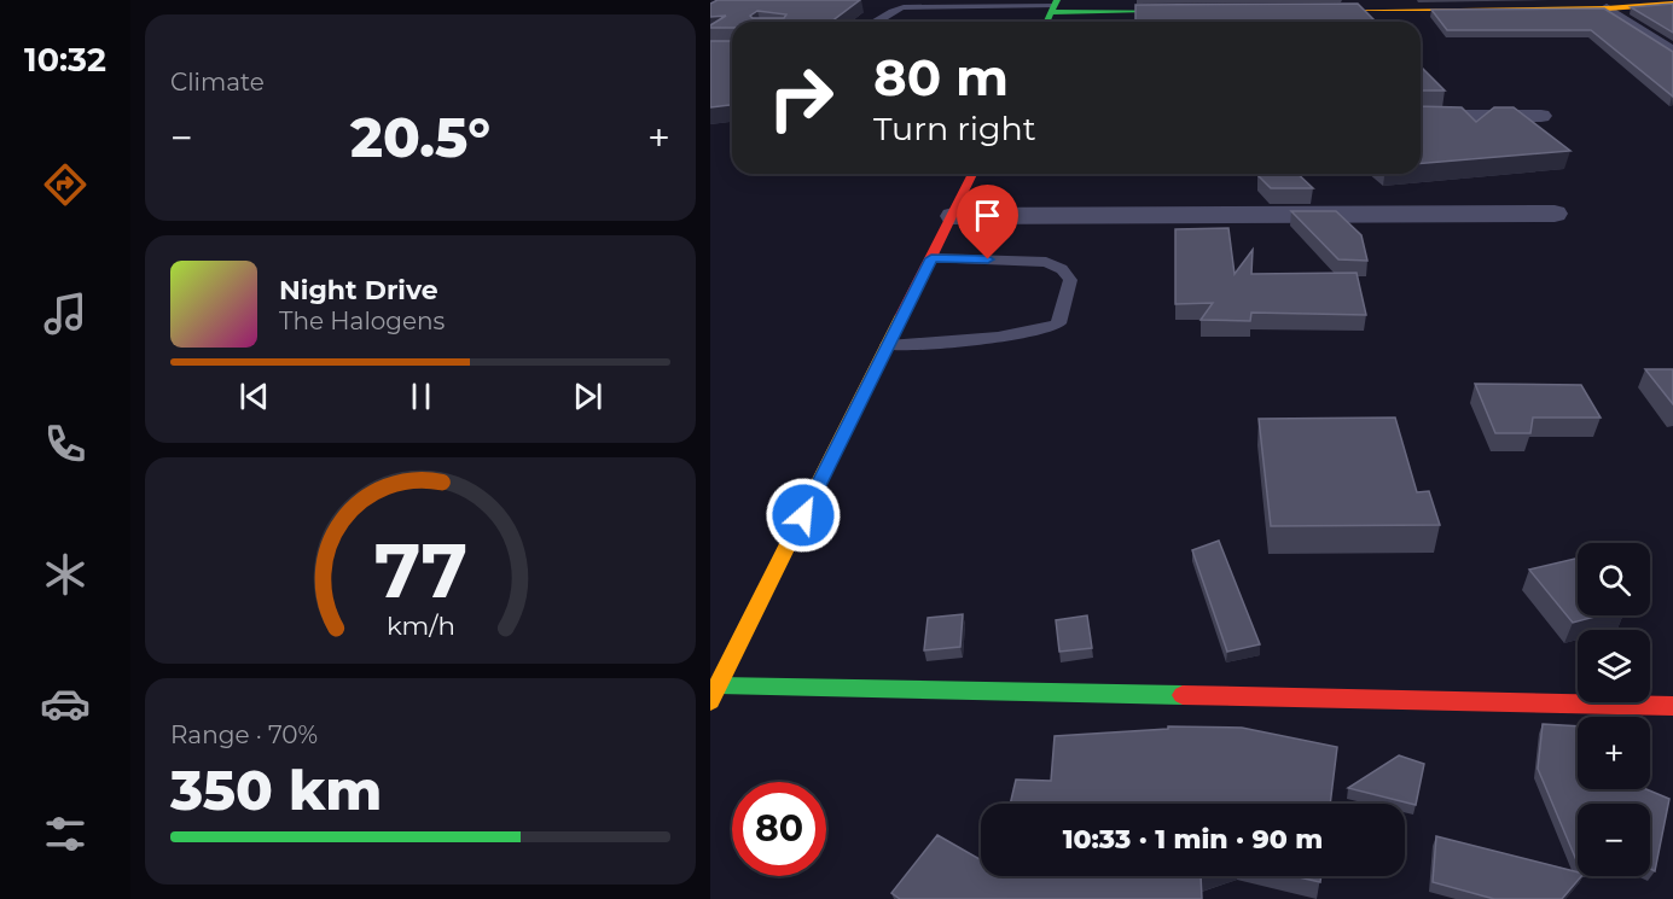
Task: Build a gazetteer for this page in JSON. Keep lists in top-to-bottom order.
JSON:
{
  "page": {
    "tabs": "10:32",
    "tile": [
      "Climate",
      ["Range · 70%", "350 km"]
    ],
    "turn": ["80 m", "Turn right"],
    "heat": ["−", "20.5°", "+"],
    "song": ["Night Drive", "The Halogens"],
    "map_buttons": ["+", "−"],
    "limit": "80",
    "trip": "10:33 · 1 min · 90 m",
    "gauge": ["77", "km/h"]
  }
}
